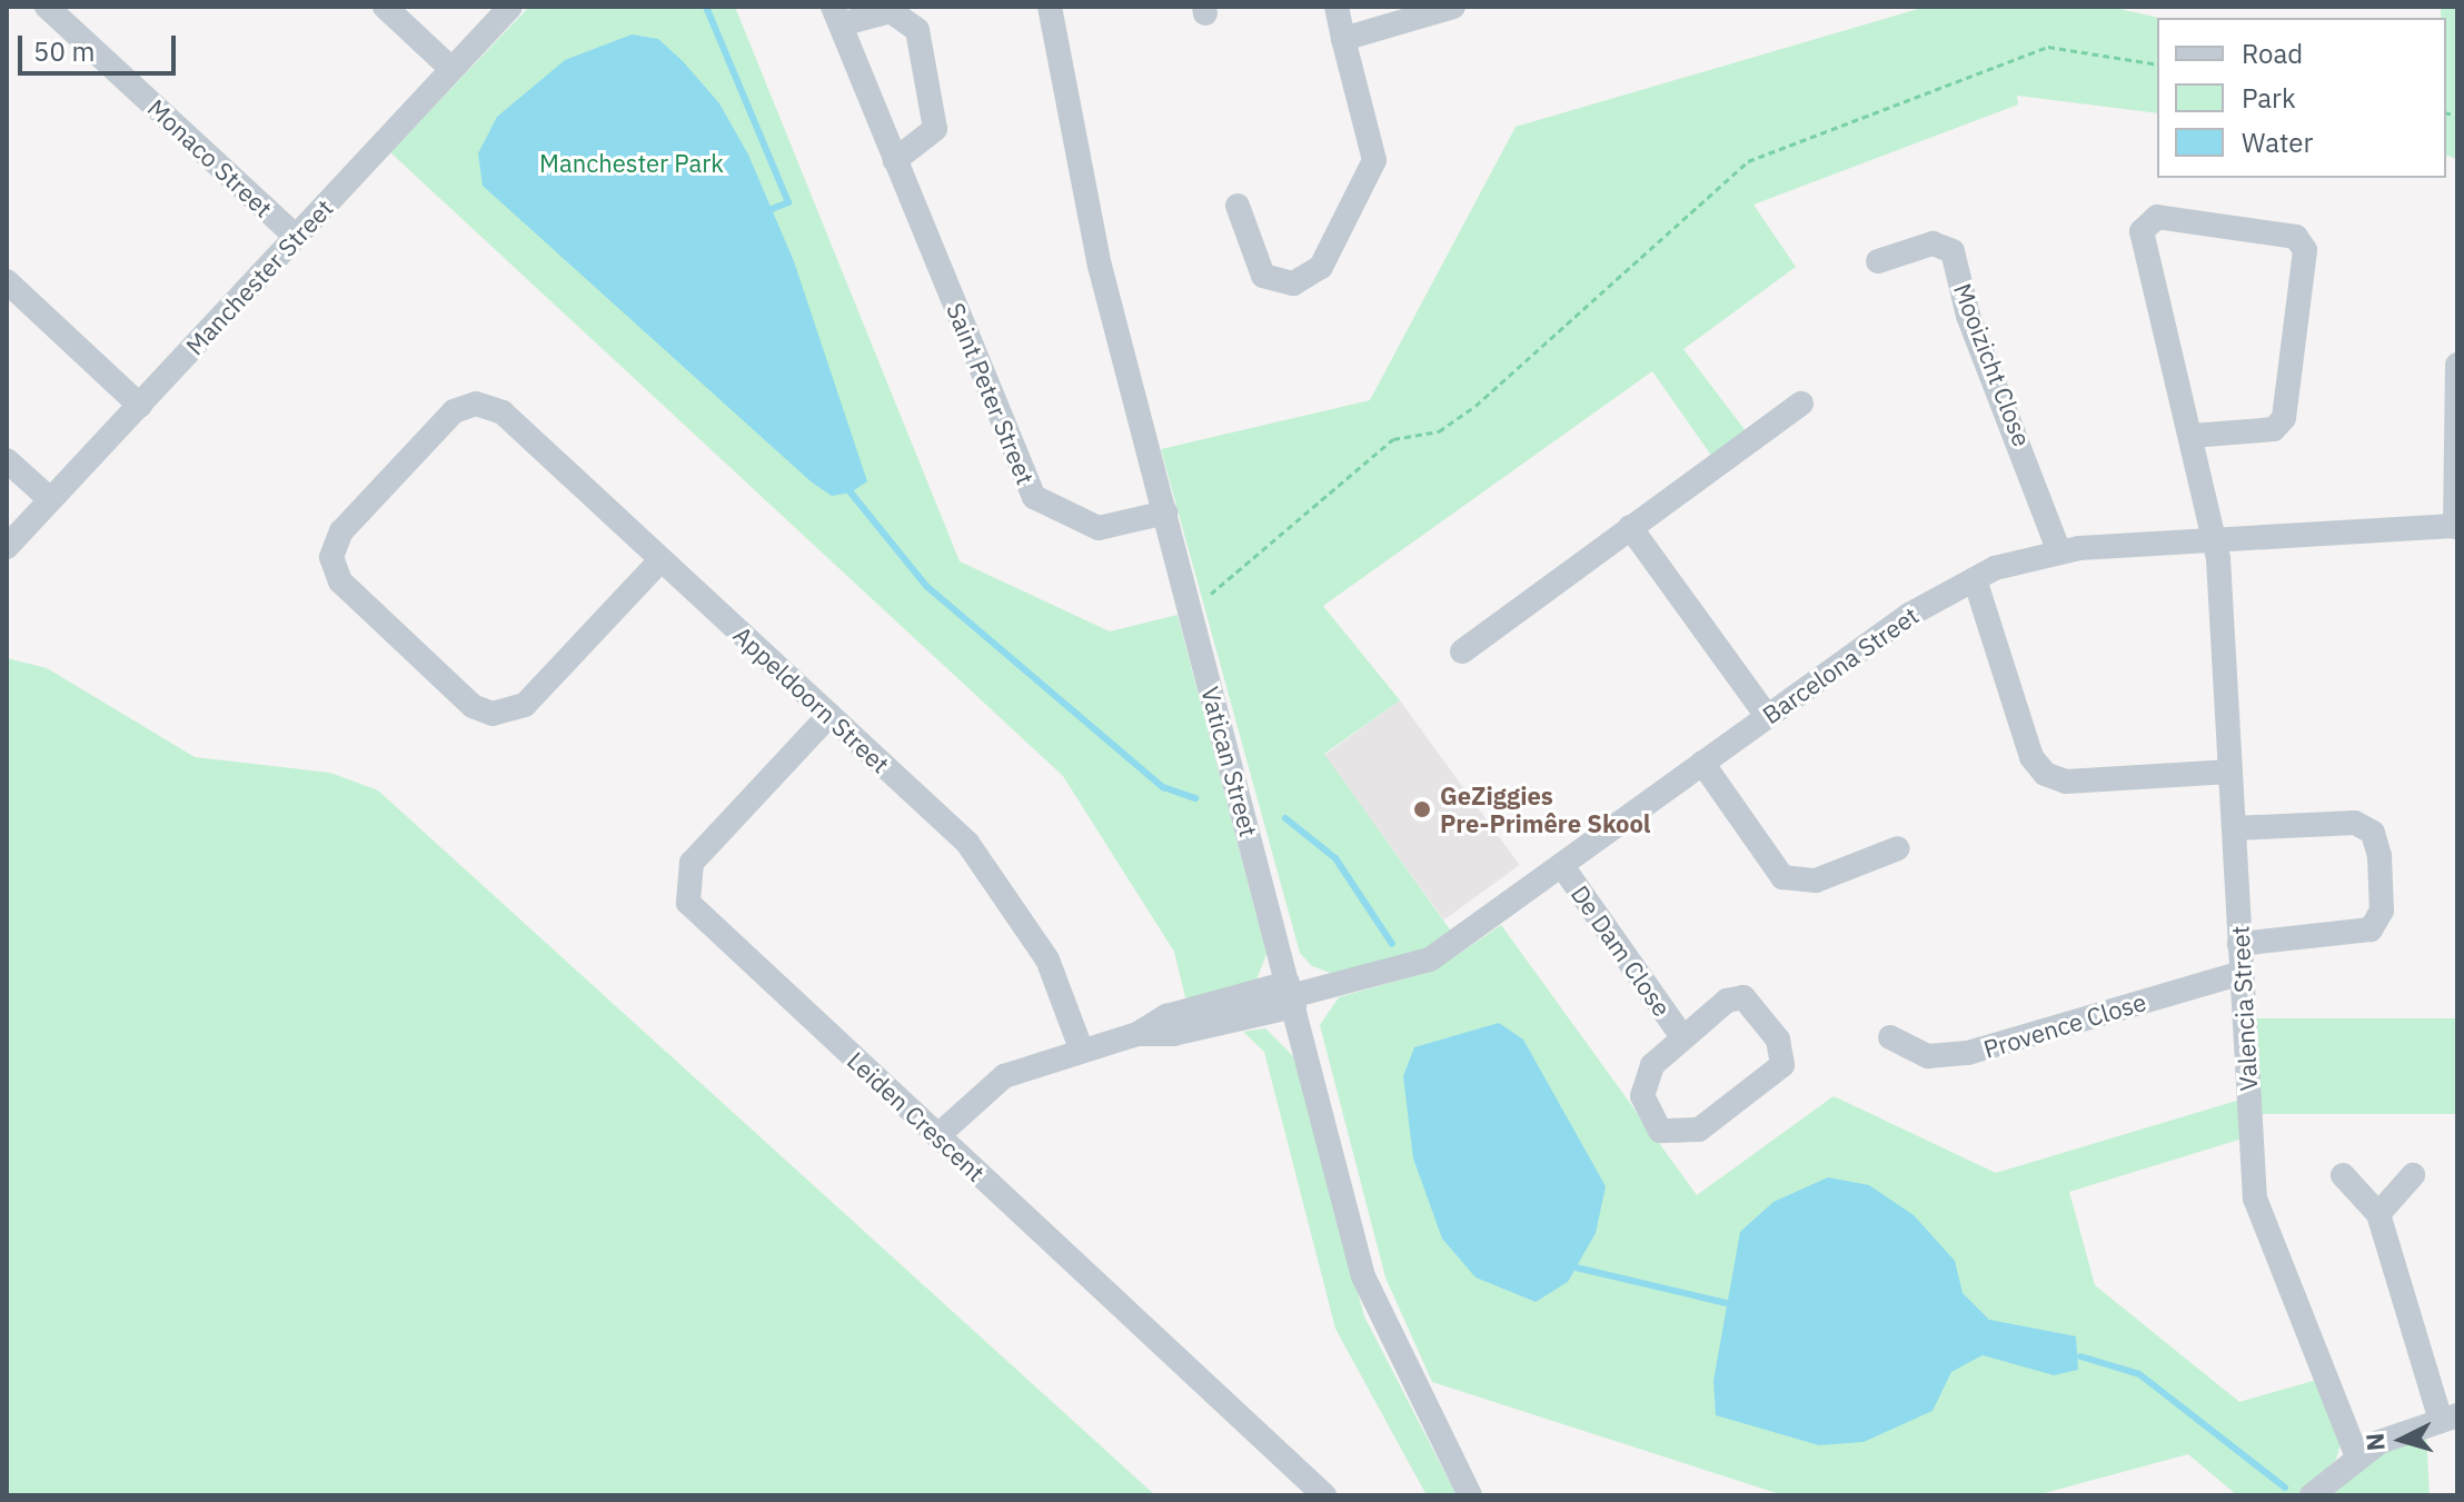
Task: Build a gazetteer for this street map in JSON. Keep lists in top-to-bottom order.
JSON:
{
  "streets": {
    "street": [
      "Monaco Street",
      "Manchester Street",
      "Mooizicht Close",
      "Saint Peter Street",
      "Barcelona Street",
      "Appeldoorn Street",
      "Vatican Street",
      "De Dam Close",
      "Valencia Street",
      "Provence Close",
      "Leiden Crescent"
    ]
  },
  "crossings": [
    ["Monaco Street", "Manchester Street"],
    ["Mooizicht Close", "Barcelona Street"],
    ["Saint Peter Street", "Vatican Street"],
    ["Barcelona Street", "Appeldoorn Street"],
    ["Barcelona Street", "Vatican Street"],
    ["Barcelona Street", "De Dam Close"],
    ["Barcelona Street", "Valencia Street"],
    ["Barcelona Street", "Leiden Crescent"],
    ["Appeldoorn Street", "Leiden Crescent"],
    ["Valencia Street", "Provence Close"]
  ],
  "parks": ["Manchester Park"],
  "places": ["GeZiggies Pre-Primêre Skool"],
  "legend": ["Road", "Park", "Water"],
  "scale_bar": "50 m",
  "north": "left"
}
